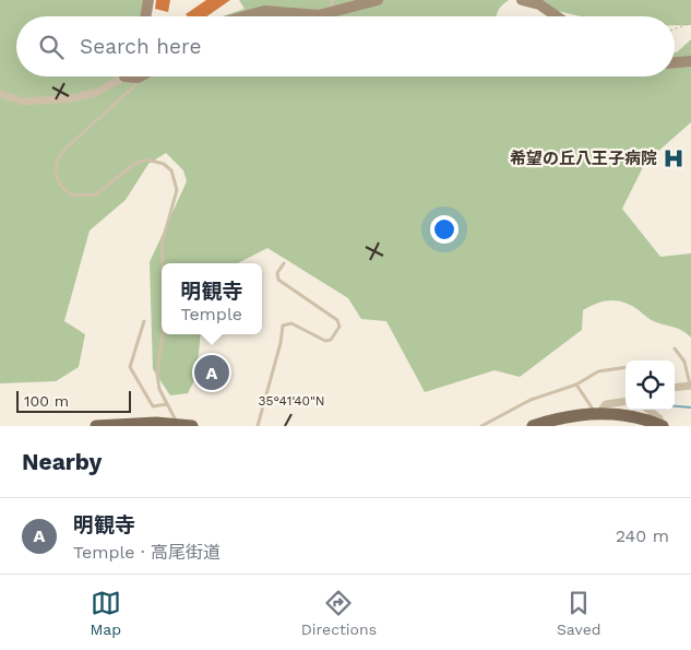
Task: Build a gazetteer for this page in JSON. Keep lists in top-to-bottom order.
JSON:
{
  "places": {
    "hospital": ["希望の丘八王子病院"]
  },
  "scale_bar": "100 m",
  "page": {
    "search": "Search here",
    "popup": ["明観寺", "Temple"],
    "pins": "A",
    "scale": "100 m",
    "heading": "Nearby",
    "list": [
      {
        "mark": "A",
        "name": "明観寺",
        "note": "Temple · 高尾街道",
        "value": "240 m"
      }
    ],
    "nav": ["Map", "Directions", "Saved"]
  },
  "coordinates": ["35°41'40\"N"]
}
